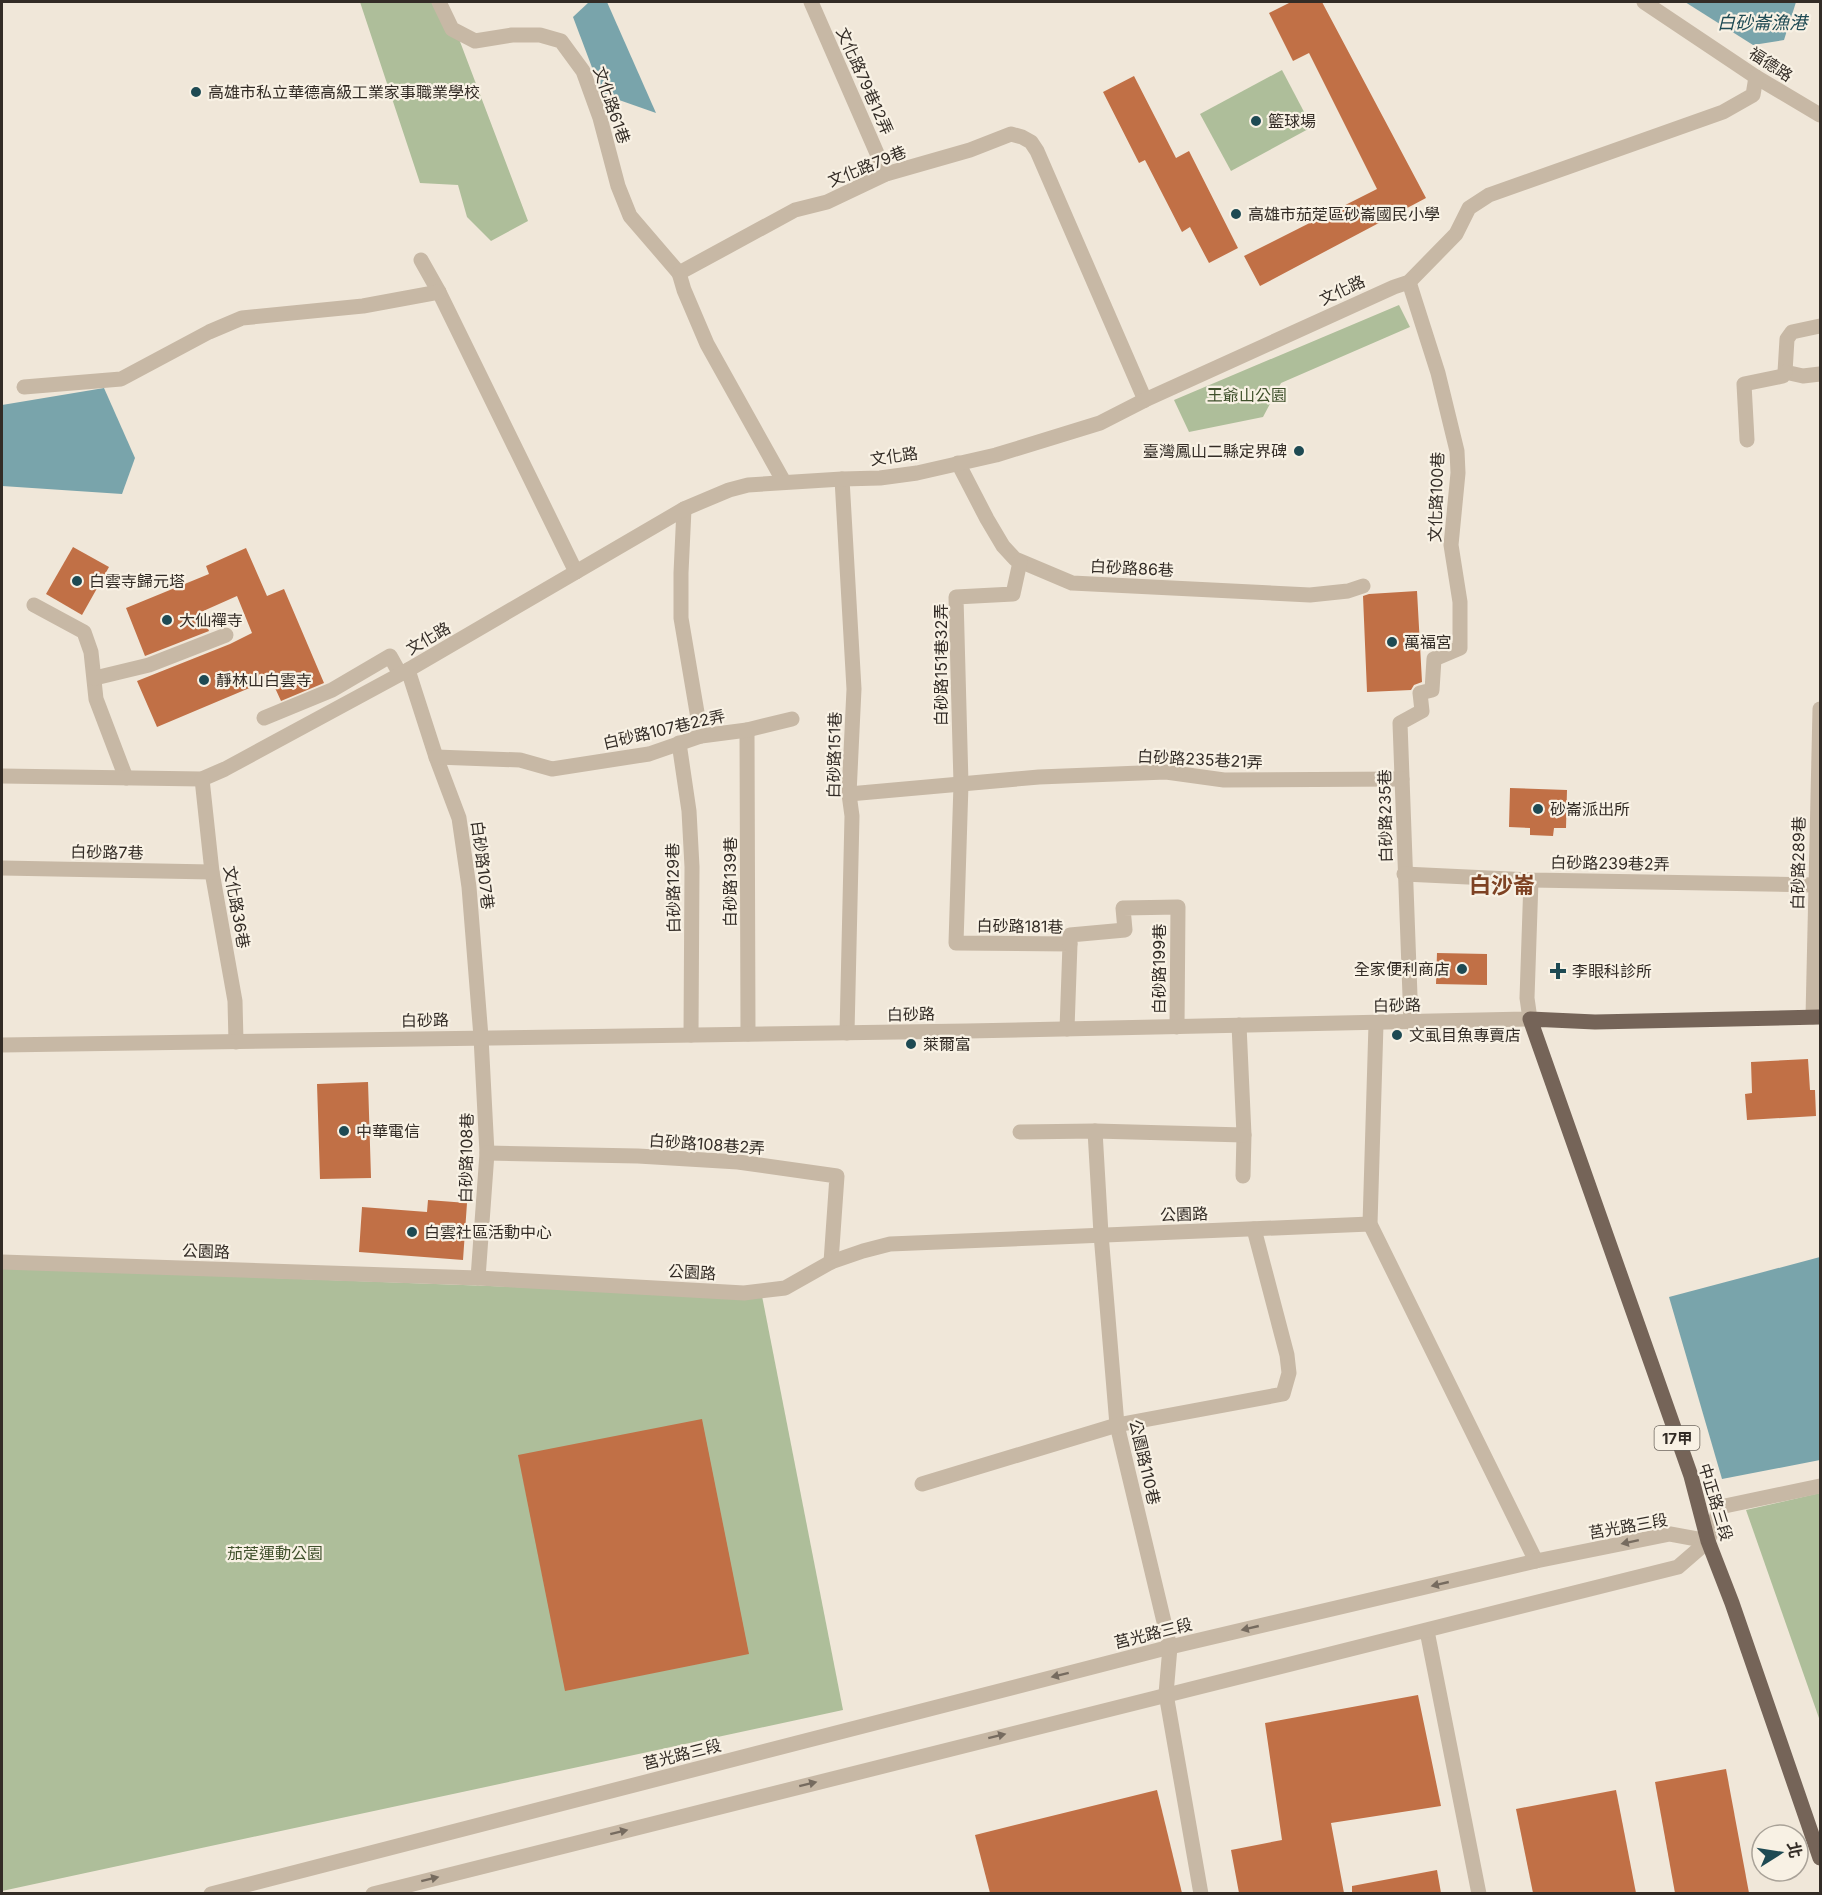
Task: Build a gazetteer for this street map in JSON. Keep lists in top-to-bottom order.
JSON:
{
  "streets": {
    "main road": ["白砂路", "17甲", "中正路三段"],
    "street": [
      "福德路",
      "文化路79巷12弄",
      "文化路61巷",
      "文化路79巷",
      "文化路",
      "文化路100巷",
      "白砂路86巷",
      "白砂路151巷32弄",
      "白砂路107巷22弄",
      "白砂路151巷",
      "白砂路235巷21弄",
      "白砂路235巷",
      "白砂路7巷",
      "白砂路239巷2弄",
      "白砂路289巷",
      "白砂路107巷",
      "白砂路139巷",
      "白砂路129巷",
      "文化路36巷",
      "白砂路181巷",
      "白砂路199巷",
      "白砂路108巷2弄",
      "白砂路108巷",
      "公園路",
      "公園路110巷",
      "莒光路三段"
    ]
  },
  "crossings": [
    ["福德路", "文化路"],
    ["文化路79巷12弄", "文化路79巷"],
    ["文化路61巷", "文化路79巷"],
    ["文化路79巷", "文化路"],
    ["文化路", "文化路100巷"],
    ["文化路", "白砂路86巷"],
    ["文化路", "白砂路151巷"],
    ["文化路", "白砂路107巷"],
    ["文化路", "文化路36巷"],
    ["文化路100巷", "白砂路235巷"],
    ["白砂路86巷", "白砂路151巷32弄"],
    ["白砂路151巷32弄", "白砂路235巷21弄"],
    ["白砂路151巷32弄", "白砂路181巷"],
    ["白砂路107巷22弄", "白砂路107巷"],
    ["白砂路107巷22弄", "白砂路139巷"],
    ["白砂路107巷22弄", "白砂路129巷"],
    ["白砂路151巷", "白砂路"],
    ["白砂路235巷21弄", "白砂路235巷"],
    ["白砂路235巷", "白砂路239巷2弄"],
    ["白砂路235巷", "白砂路"],
    ["白砂路7巷", "文化路36巷"],
    ["白砂路239巷2弄", "白砂路289巷"],
    ["白砂路289巷", "白砂路"],
    ["白砂路107巷", "白砂路"],
    ["白砂路107巷", "白砂路108巷"],
    ["白砂路139巷", "白砂路"],
    ["白砂路129巷", "白砂路"],
    ["文化路36巷", "白砂路"],
    ["白砂路181巷", "白砂路199巷"],
    ["白砂路181巷", "白砂路"],
    ["白砂路199巷", "白砂路"],
    ["白砂路", "白砂路108巷"],
    ["白砂路", "中正路三段"],
    ["白砂路108巷2弄", "白砂路108巷"],
    ["白砂路108巷2弄", "公園路"],
    ["白砂路108巷", "公園路"],
    ["公園路", "公園路110巷"],
    ["公園路110巷", "莒光路三段"],
    ["中正路三段", "莒光路三段"]
  ],
  "districts": ["白沙崙"],
  "water": ["白砂崙漁港"],
  "parks": ["王爺山公園", "茄萣運動公園"],
  "places": {
    "other": [
      "高雄市私立華德高級工業家事職業學校",
      "籃球場",
      "高雄市茄萣區砂崙國民小學",
      "臺灣鳳山二縣定界碑",
      "白雲寺歸元塔",
      "大仙禪寺",
      "萬福宮",
      "靜林山白雲寺",
      "砂崙派出所",
      "全家便利商店",
      "文虱目魚專賣店",
      "萊爾富",
      "中華電信",
      "白雲社區活動中心"
    ],
    "health": ["李眼科診所"]
  },
  "north": "right"
}
